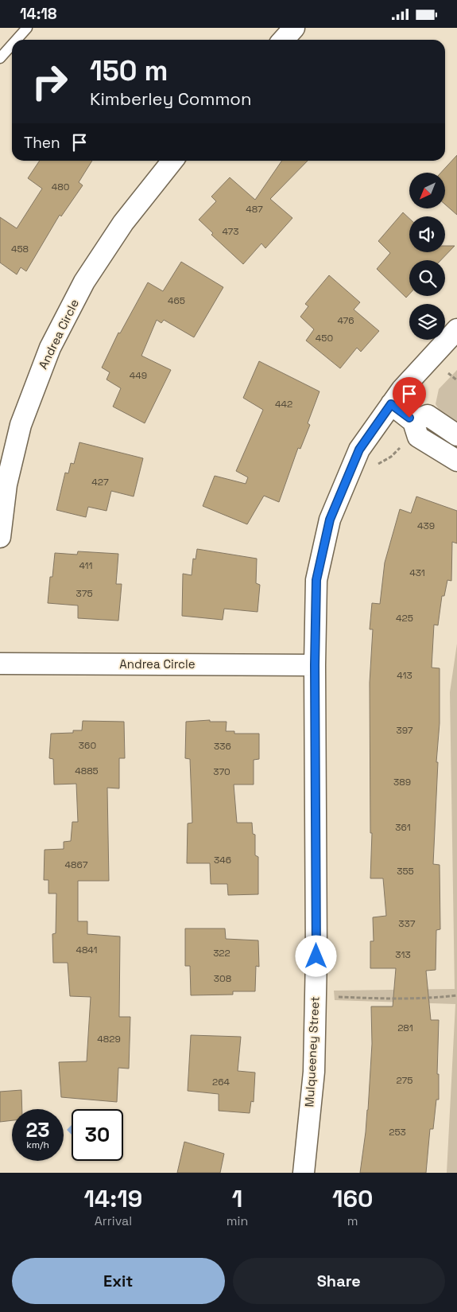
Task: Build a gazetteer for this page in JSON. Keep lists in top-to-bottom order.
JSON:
{
  "streets": {
    "street": ["Andrea Circle", "Mulqueeney Street"]
  },
  "crossings": [
    ["Andrea Circle", "Mulqueeney Street"]
  ],
  "house_numbers": [
    "480",
    "487",
    "473",
    "458",
    "465",
    "476",
    "450",
    "449",
    "442",
    "427",
    "439",
    "411",
    "431",
    "375",
    "425",
    "413",
    "397",
    "360",
    "336",
    "4885",
    "370",
    "389",
    "361",
    "346",
    "4867",
    "355",
    "337",
    "4841",
    "322",
    "313",
    "308",
    "281",
    "4829",
    "275",
    "264",
    "253"
  ],
  "north": "bottom left",
  "page": {
    "status": "14:18",
    "turn": ["150 m", "Kimberley Common"],
    "then": "Then",
    "speed": "23 km/h",
    "limit": "30",
    "eta": [
      "14:19",
      "Arrival",
      "1",
      "min",
      "160",
      "m"
    ],
    "buttons": ["Exit", "Share"]
  }
}
